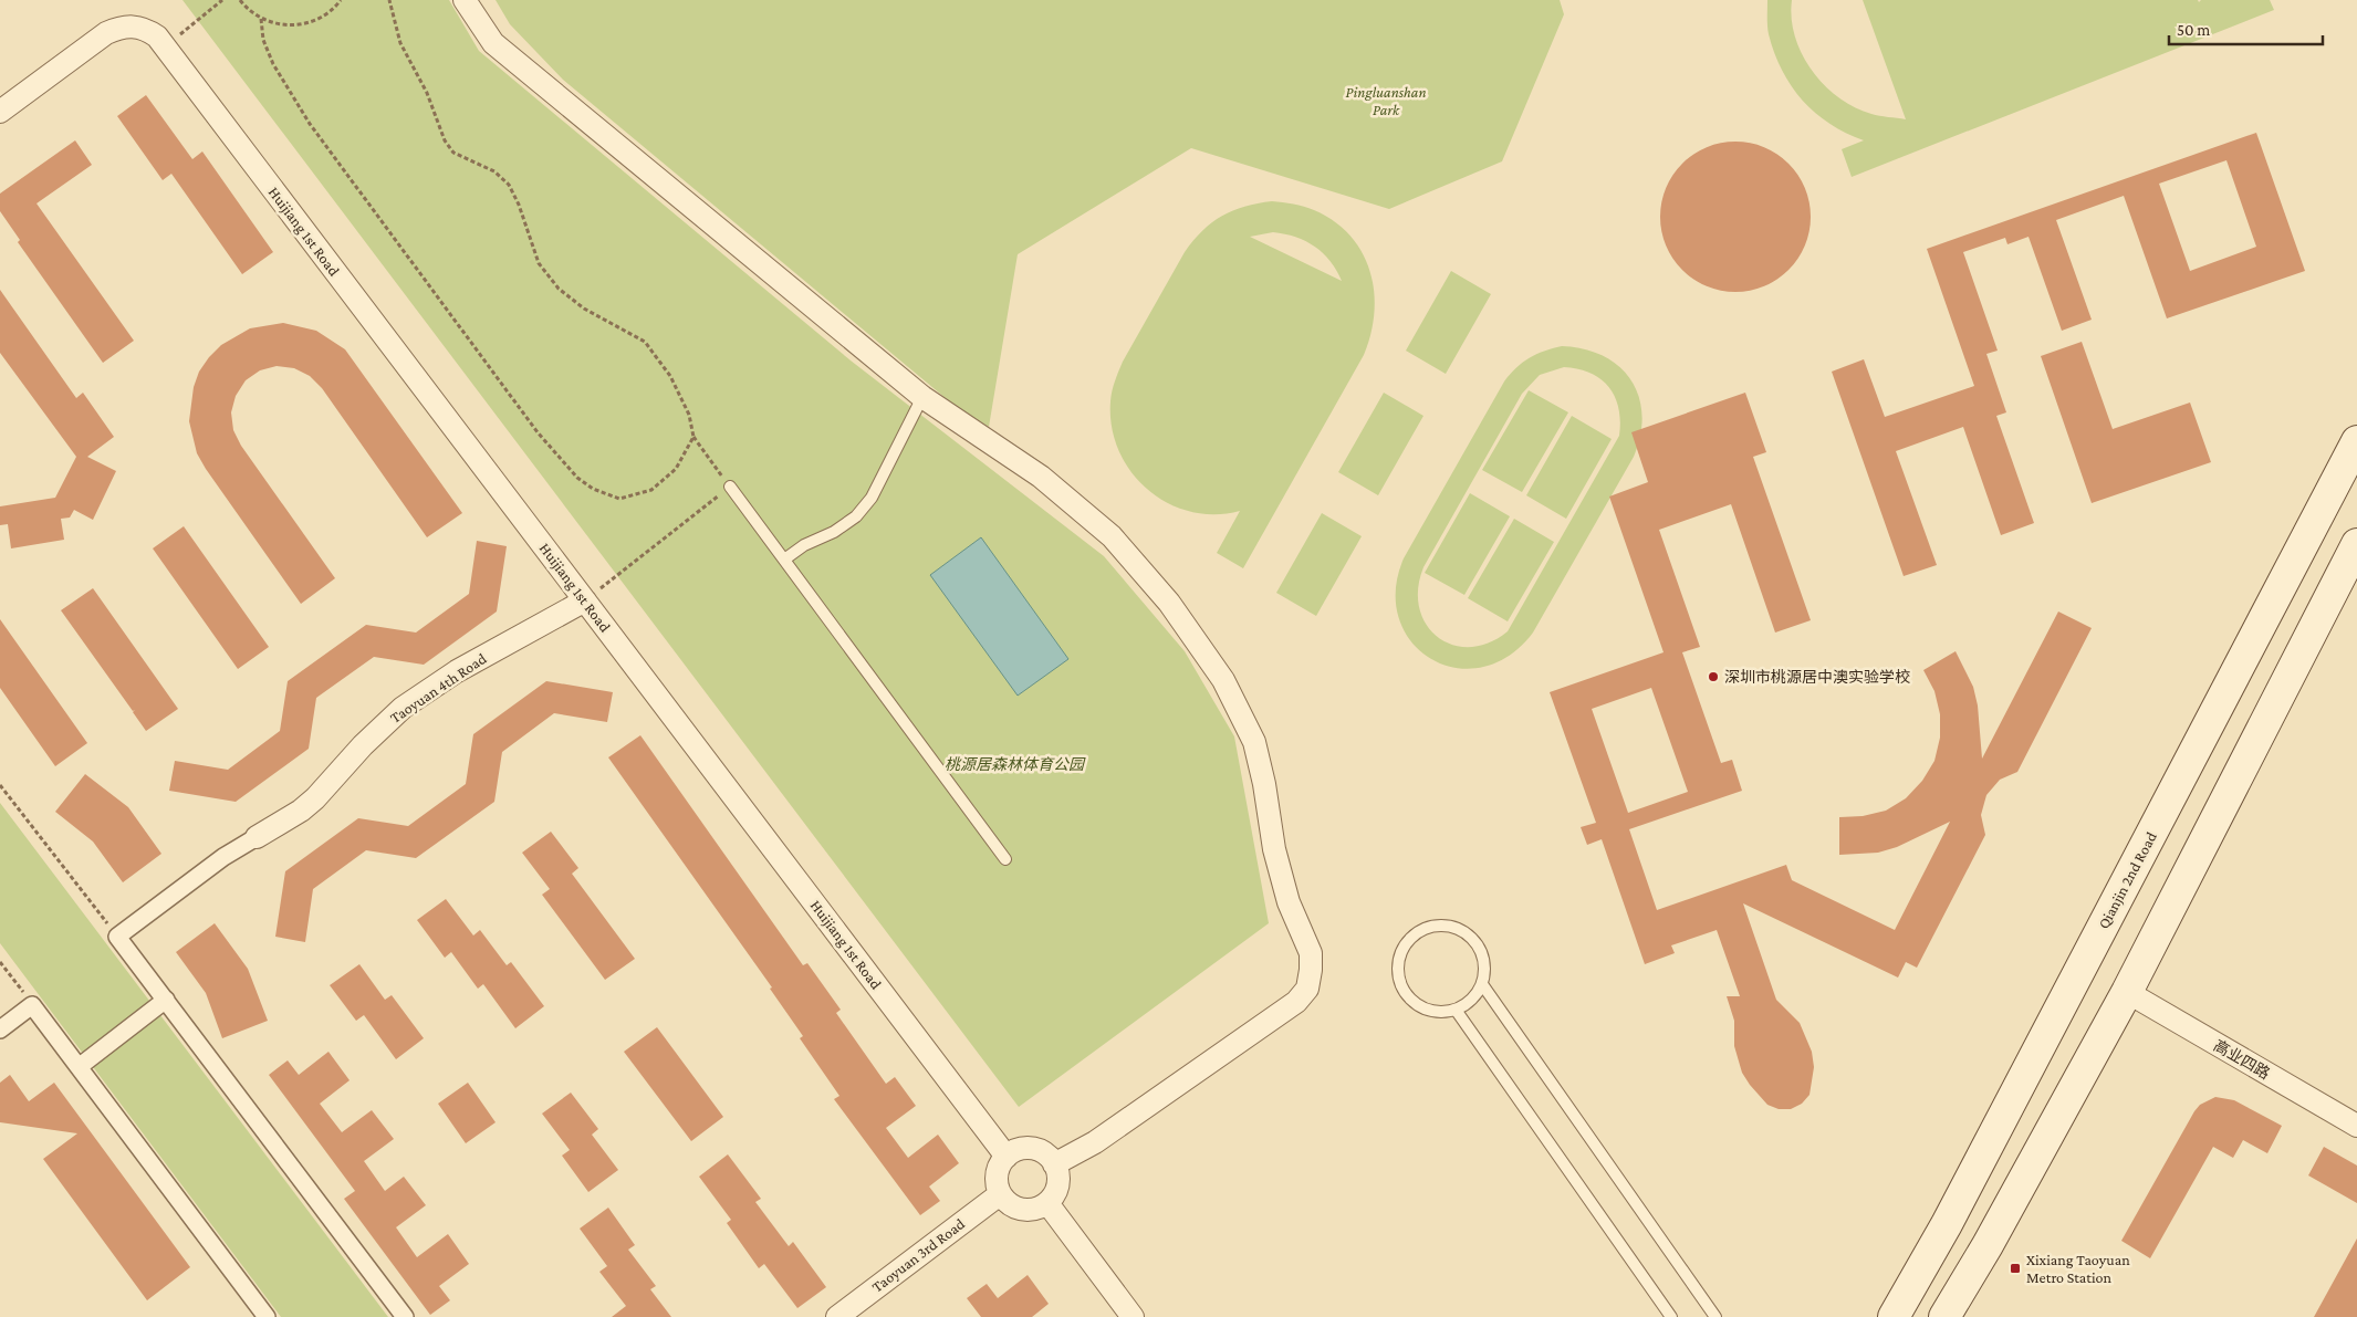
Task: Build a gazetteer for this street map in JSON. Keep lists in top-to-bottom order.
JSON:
{
  "streets": {
    "main road": ["Qianjin 2nd Road"],
    "street": [
      "Huijiang 1st Road",
      "Taoyuan 4th Road",
      "高业四路",
      "Taoyuan 3rd Road"
    ]
  },
  "crossings": [
    ["Huijiang 1st Road", "Taoyuan 4th Road"],
    ["Huijiang 1st Road", "Taoyuan 3rd Road"]
  ],
  "parks": ["Pingluanshan Park", "桃源居森林体育公园"],
  "places": {
    "other": ["深圳市桃源居中澳实验学校"],
    "transit": ["Xixiang Taoyuan Metro Station"]
  },
  "scale_bar": "50 m"
}
